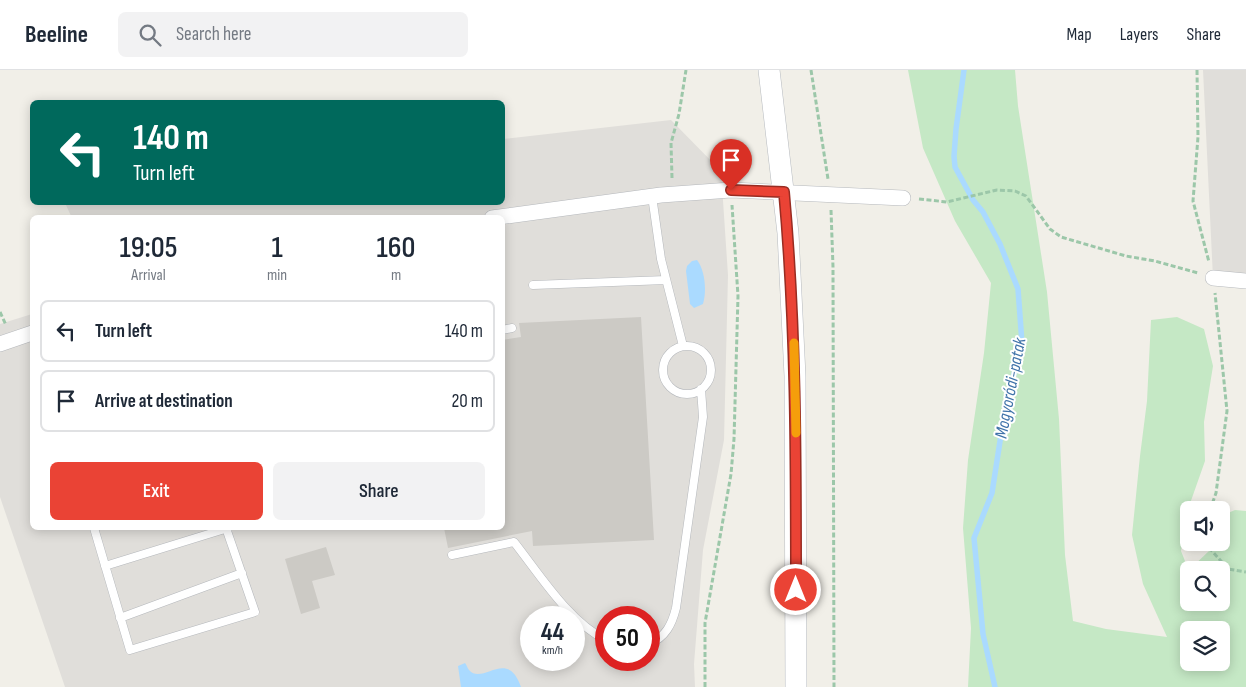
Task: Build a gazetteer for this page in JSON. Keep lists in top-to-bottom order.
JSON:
{
  "water": ["Mogyoródi-patak"],
  "page": {
    "header": "Beeline",
    "search": "Search here",
    "nav": ["Map", "Layers", "Share"],
    "turn": ["140 m", "Turn left"],
    "eta": [
      "19:05",
      "Arrival",
      "1",
      "min",
      "160",
      "m"
    ],
    "list": [
      {
        "name": "Turn left",
        "value": "140 m"
      },
      {
        "name": "Arrive at destination",
        "value": "20 m"
      }
    ],
    "buttons": ["Exit", "Share"],
    "speed": "44 km/h",
    "limit": "50"
  }
}
